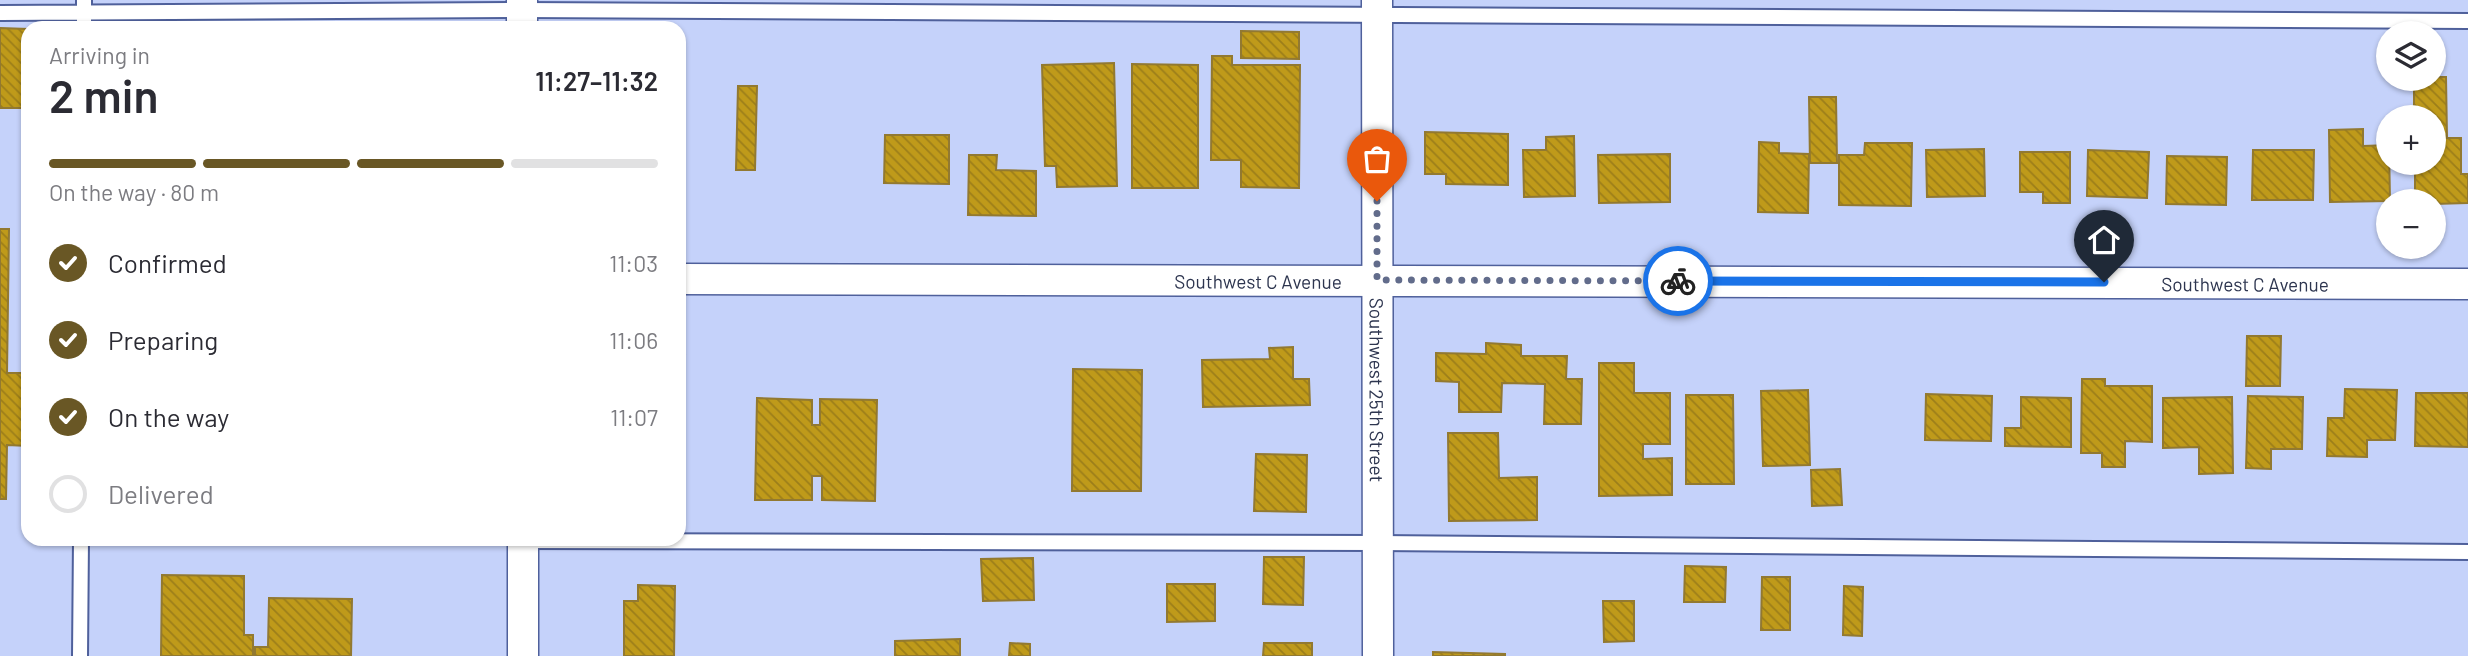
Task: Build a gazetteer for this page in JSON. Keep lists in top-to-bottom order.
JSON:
{
  "streets": {
    "street": ["Southwest C Avenue", "Southwest 25th Street"]
  },
  "crossings": [
    ["Southwest C Avenue", "Southwest 25th Street"]
  ],
  "page": {
    "map_buttons": ["+", "−"],
    "heading": ["2 min", "Arriving in", "11:27–11:32"],
    "bar": "On the way · 80 m",
    "list": [
      ["Confirmed", "11:03"],
      ["Preparing", "11:06"],
      ["On the way", "11:07"],
      "Delivered"
    ]
  }
}
